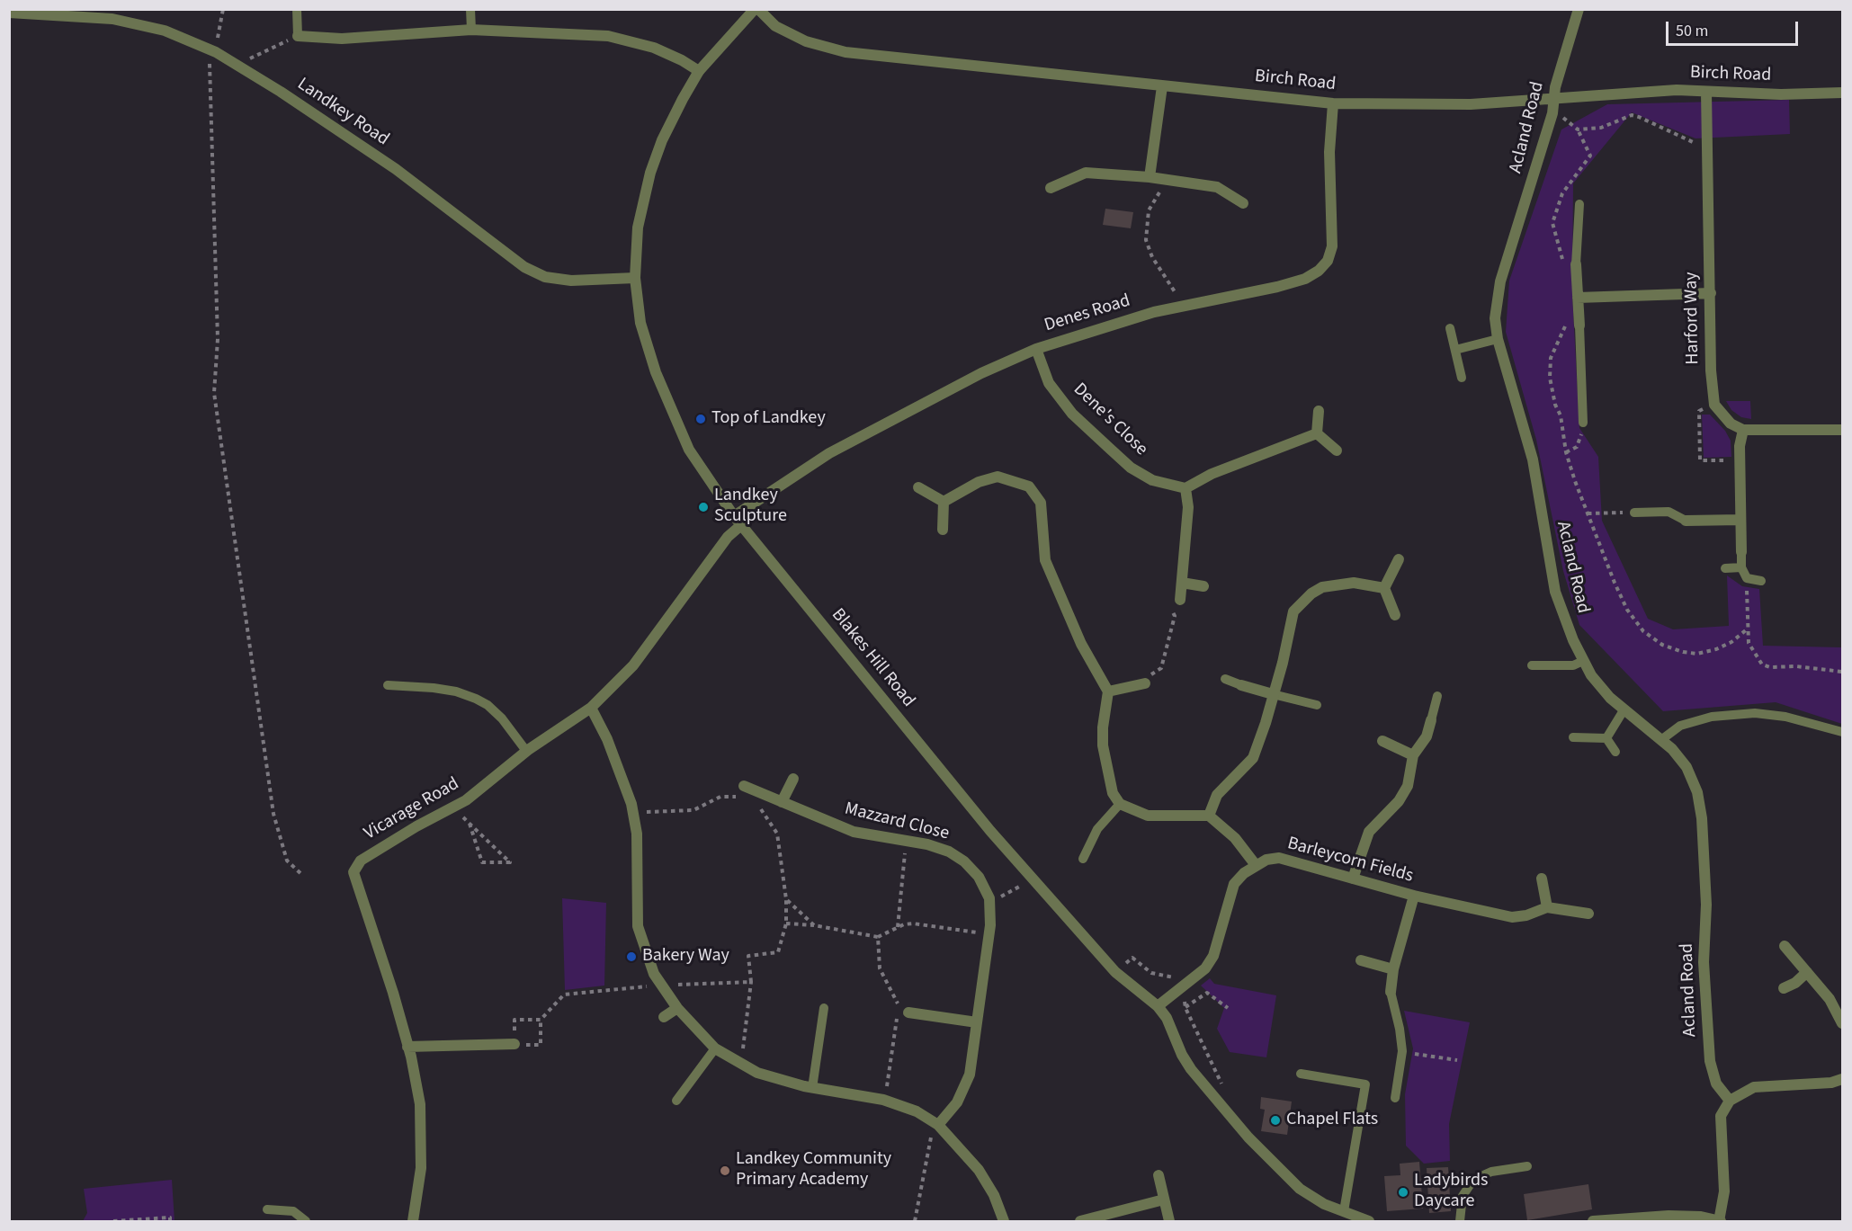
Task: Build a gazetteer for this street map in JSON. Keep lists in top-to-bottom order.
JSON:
{
  "streets": {
    "street": [
      "Birch Road",
      "Landkey Road",
      "Acland Road",
      "Denes Road",
      "Harford Way",
      "Dene's Close",
      "Blakes Hill Road",
      "Vicarage Road",
      "Mazzard Close",
      "Barleycorn Fields"
    ]
  },
  "crossings": [
    ["Birch Road", "Acland Road"],
    ["Birch Road", "Denes Road"],
    ["Birch Road", "Harford Way"],
    ["Birch Road", "Blakes Hill Road"],
    ["Landkey Road", "Blakes Hill Road"],
    ["Denes Road", "Dene's Close"],
    ["Denes Road", "Blakes Hill Road"],
    ["Denes Road", "Vicarage Road"],
    ["Blakes Hill Road", "Vicarage Road"],
    ["Blakes Hill Road", "Barleycorn Fields"]
  ],
  "places": [
    "Top of Landkey",
    "Landkey Sculpture",
    "Bakery Way",
    "Chapel Flats",
    "Landkey Community Primary Academy",
    "Ladybirds Daycare"
  ],
  "scale_bar": "50 m"
}
